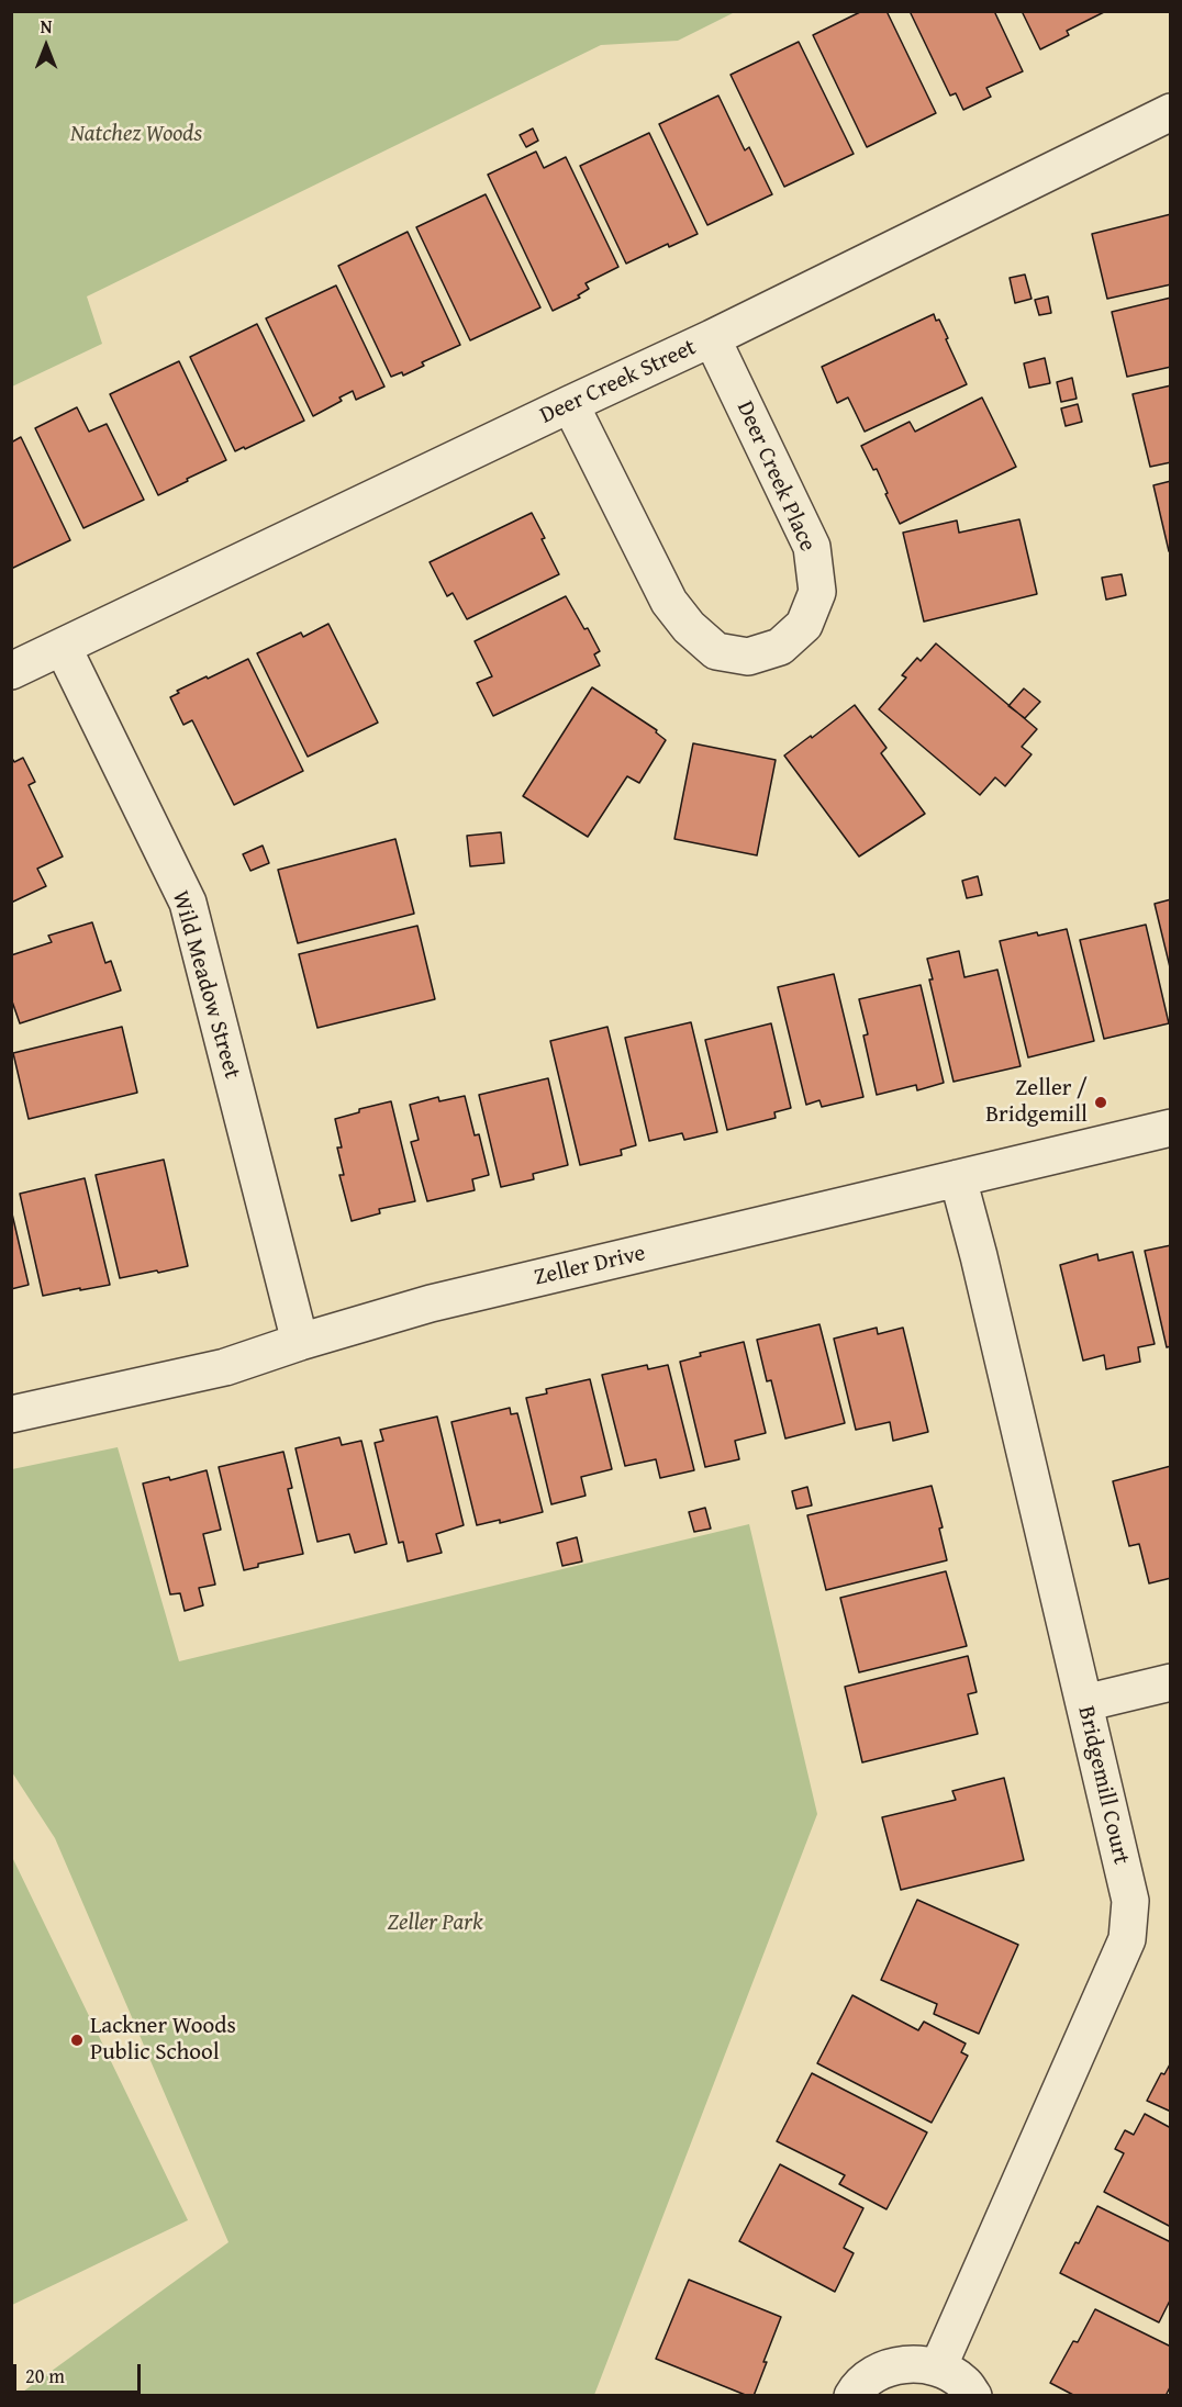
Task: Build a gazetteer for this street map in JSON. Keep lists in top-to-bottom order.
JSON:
{
  "streets": {
    "street": [
      "Deer Creek Street",
      "Deer Creek Place",
      "Wild Meadow Street",
      "Zeller Drive",
      "Bridgemill Court"
    ]
  },
  "crossings": [
    ["Deer Creek Street", "Deer Creek Place"],
    ["Deer Creek Street", "Wild Meadow Street"],
    ["Wild Meadow Street", "Zeller Drive"],
    ["Zeller Drive", "Bridgemill Court"]
  ],
  "parks": ["Natchez Woods", "Zeller Park"],
  "places": ["Zeller / Bridgemill", "Lackner Woods Public School"],
  "scale_bar": "20 m",
  "north": "top"
}
